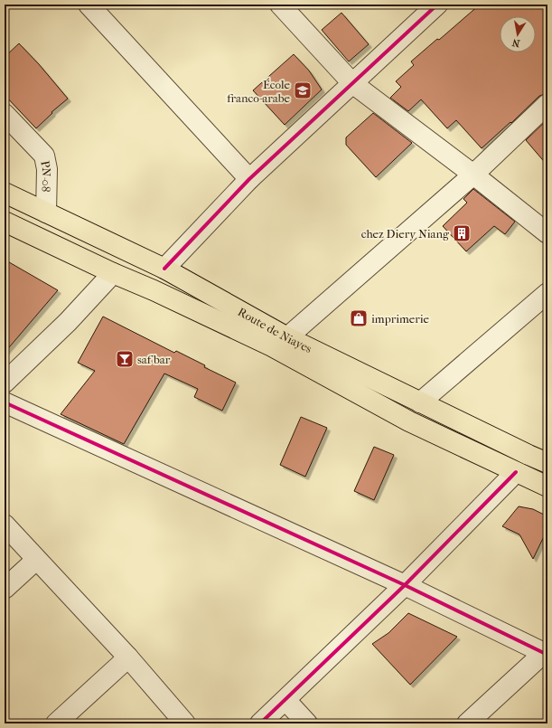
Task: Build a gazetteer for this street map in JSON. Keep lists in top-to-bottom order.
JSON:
{
  "streets": {
    "main road": ["Route de Niayes"],
    "street": ["PN-08"]
  },
  "crossings": [
    ["PN-08", "Route de Niayes"]
  ],
  "places": {
    "school or university": ["École franco-arabe"],
    "building": ["chez Diery Niang"],
    "shop": ["imprimerie"],
    "bar": ["saf bar"]
  },
  "north": "bottom"
}
